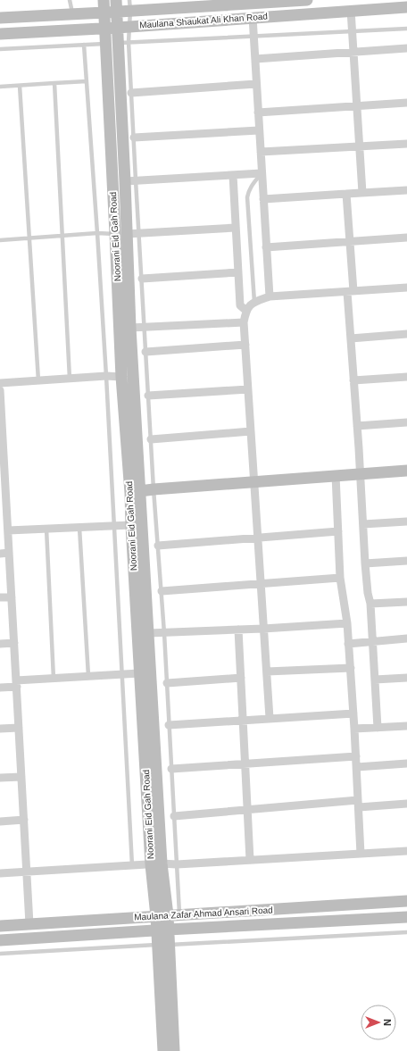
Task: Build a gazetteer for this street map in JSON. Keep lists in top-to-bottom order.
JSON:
{
  "streets": {
    "main road": ["Maulana Shaukat Ali Khan Road", "Noorani Eid Gah Road", "Maulana Zafar Ahmad Ansari Road"]
  },
  "crossings": [
    ["Maulana Shaukat Ali Khan Road", "Noorani Eid Gah Road"],
    ["Noorani Eid Gah Road", "Maulana Zafar Ahmad Ansari Road"]
  ],
  "north": "right"
}
